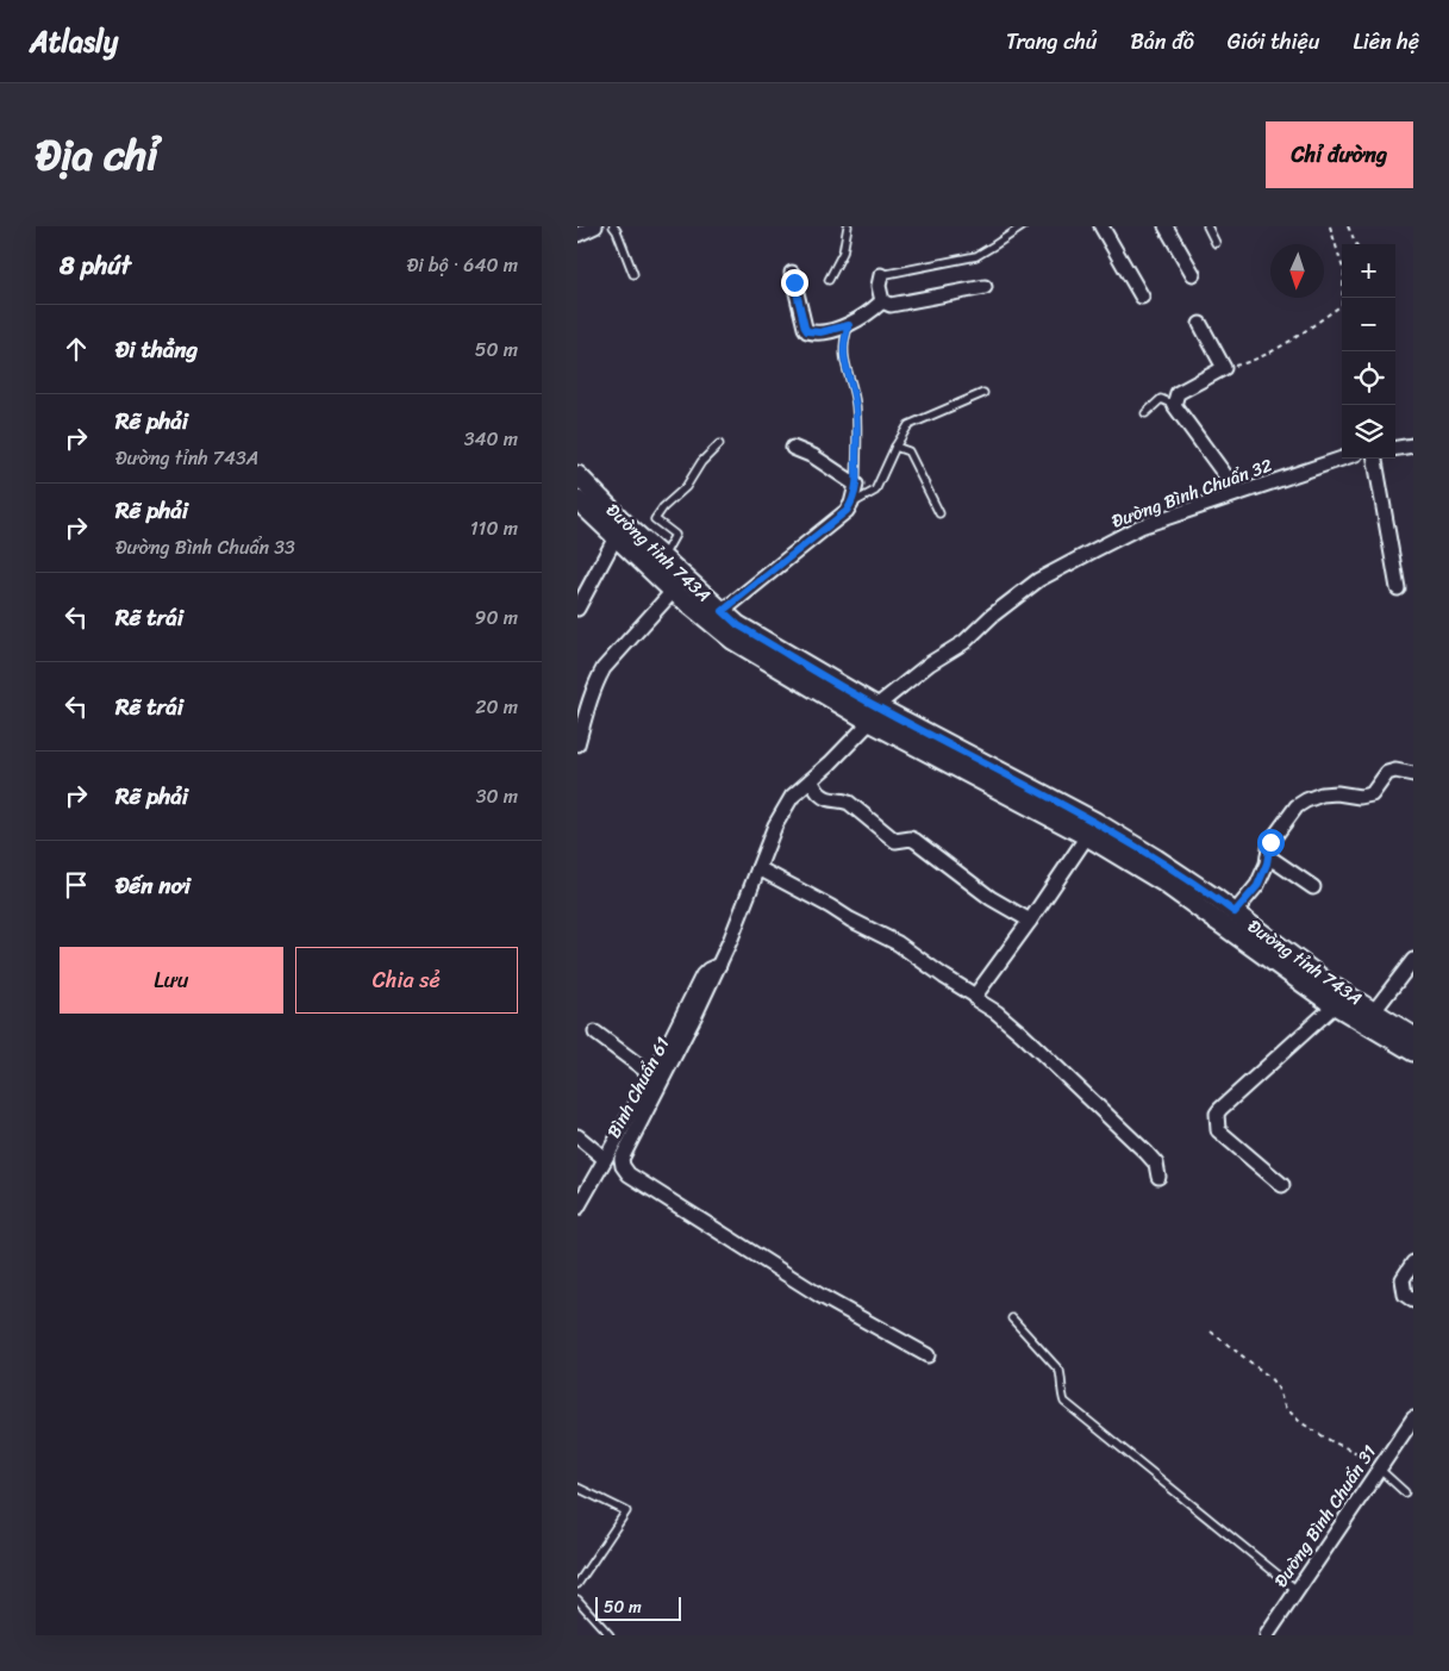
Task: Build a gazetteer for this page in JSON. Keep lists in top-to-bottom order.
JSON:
{
  "streets": {
    "main road": ["Đường tỉnh 743A"],
    "street": ["Đường Bình Chuẩn 32", "Bình Chuẩn 61", "Đường Bình Chuẩn 31"]
  },
  "crossings": [
    ["Đường Bình Chuẩn 32", "Đường tỉnh 743A"],
    ["Đường Bình Chuẩn 32", "Bình Chuẩn 61"],
    ["Đường tỉnh 743A", "Bình Chuẩn 61"]
  ],
  "scale_bar": "50 m",
  "north": "bottom",
  "page": {
    "header": "Atlasly",
    "nav": [
      "Trang chủ",
      "Bản đồ",
      "Giới thiệu",
      "Liên hệ"
    ],
    "title": "Địa chỉ",
    "buttons": [
      "Chỉ đường",
      ["Lưu", "Chia sẻ"]
    ],
    "heading": ["8 phút", "Đi bộ · 640 m"],
    "map_buttons": ["+", "−"],
    "list": [
      ["Đi thẳng", "50 m"],
      ["Rẽ phải", "Đường tỉnh 743A", "340 m"],
      ["Rẽ phải", "Đường Bình Chuẩn 33", "110 m"],
      ["Rẽ trái", "90 m"],
      ["Rẽ trái", "20 m"],
      ["Rẽ phải", "30 m"],
      "Đến nơi"
    ],
    "scale": "50 m"
  }
}
